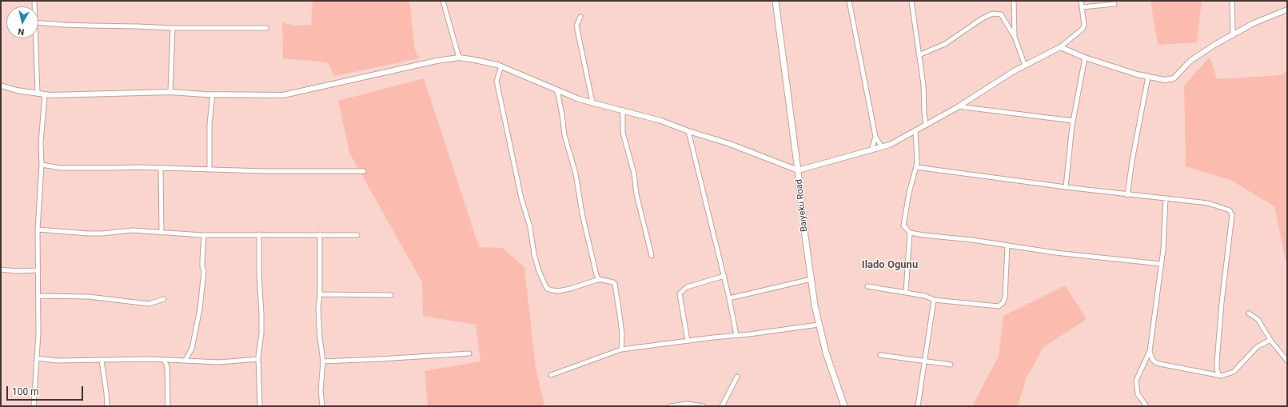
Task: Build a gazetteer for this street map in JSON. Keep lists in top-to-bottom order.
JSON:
{
  "streets": {
    "main road": ["Baiyeku Road"]
  },
  "districts": ["Ilado Ogunu"],
  "scale_bar": "100 m",
  "north": "bottom"
}
